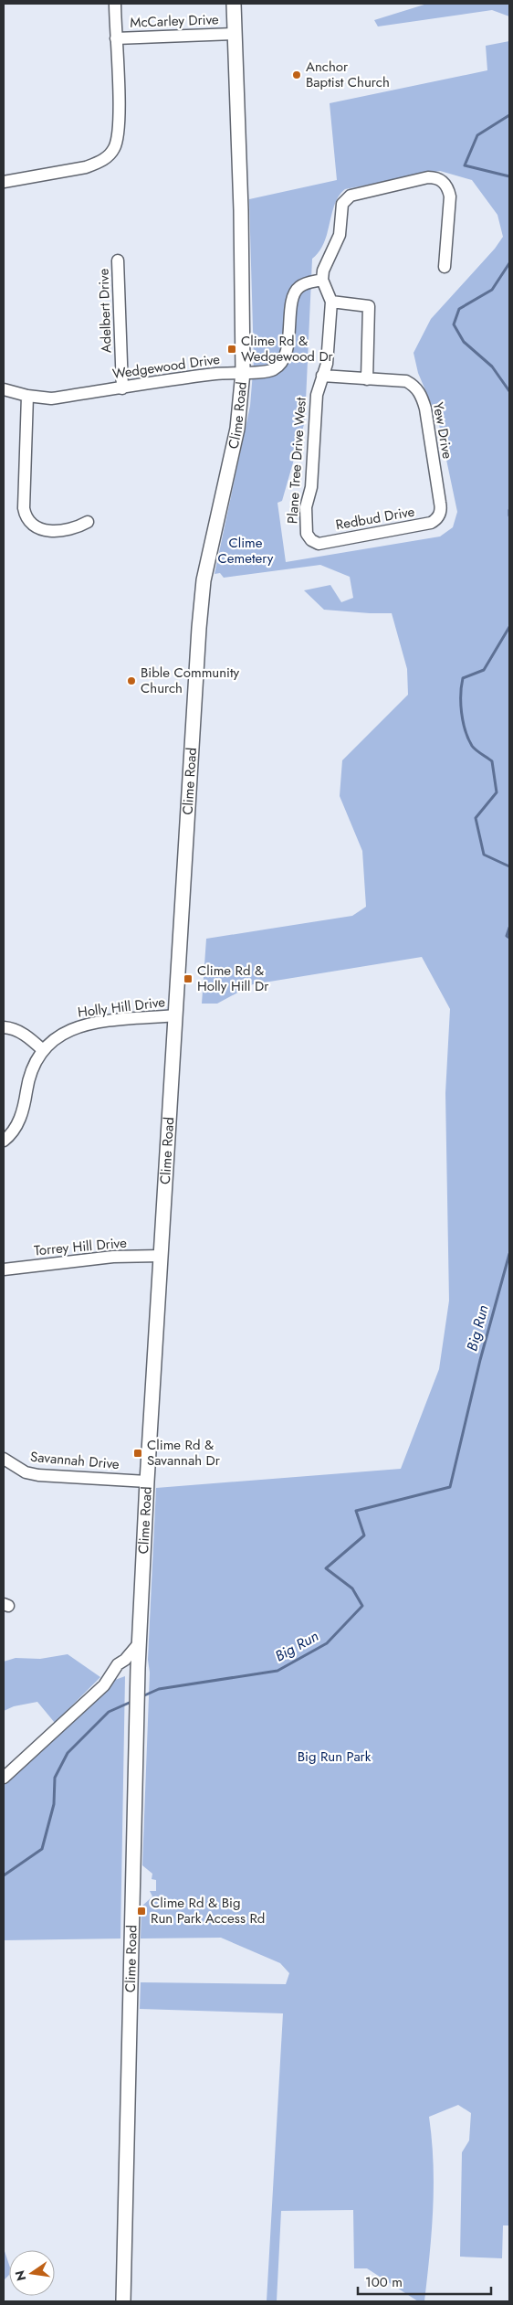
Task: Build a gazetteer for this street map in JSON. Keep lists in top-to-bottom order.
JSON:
{
  "streets": {
    "main road": ["Clime Road"],
    "street": [
      "McCarley Drive",
      "Adelbert Drive",
      "Wedgewood Drive",
      "Yew Drive",
      "Plane Tree Drive West",
      "Redbud Drive",
      "Holly Hill Drive",
      "Torrey Hill Drive",
      "Savannah Drive"
    ]
  },
  "crossings": [
    ["McCarley Drive", "Clime Road"],
    ["Adelbert Drive", "Wedgewood Drive"],
    ["Wedgewood Drive", "Clime Road"],
    ["Clime Road", "Holly Hill Drive"],
    ["Clime Road", "Torrey Hill Drive"],
    ["Clime Road", "Savannah Drive"],
    ["Yew Drive", "Plane Tree Drive West"],
    ["Yew Drive", "Redbud Drive"],
    ["Plane Tree Drive West", "Redbud Drive"]
  ],
  "water": ["Big Run"],
  "parks": ["Clime Cemetery", "Big Run Park"],
  "places": {
    "other": ["Anchor Baptist Church", "Bible Community Church"],
    "transit": [
      "Clime Rd & Wedgewood Dr",
      "Clime Rd & Holly Hill Dr",
      "Clime Rd & Savannah Dr",
      "Clime Rd & Big Run Park Access Rd"
    ]
  },
  "scale_bar": "100 m",
  "north": "left"
}
